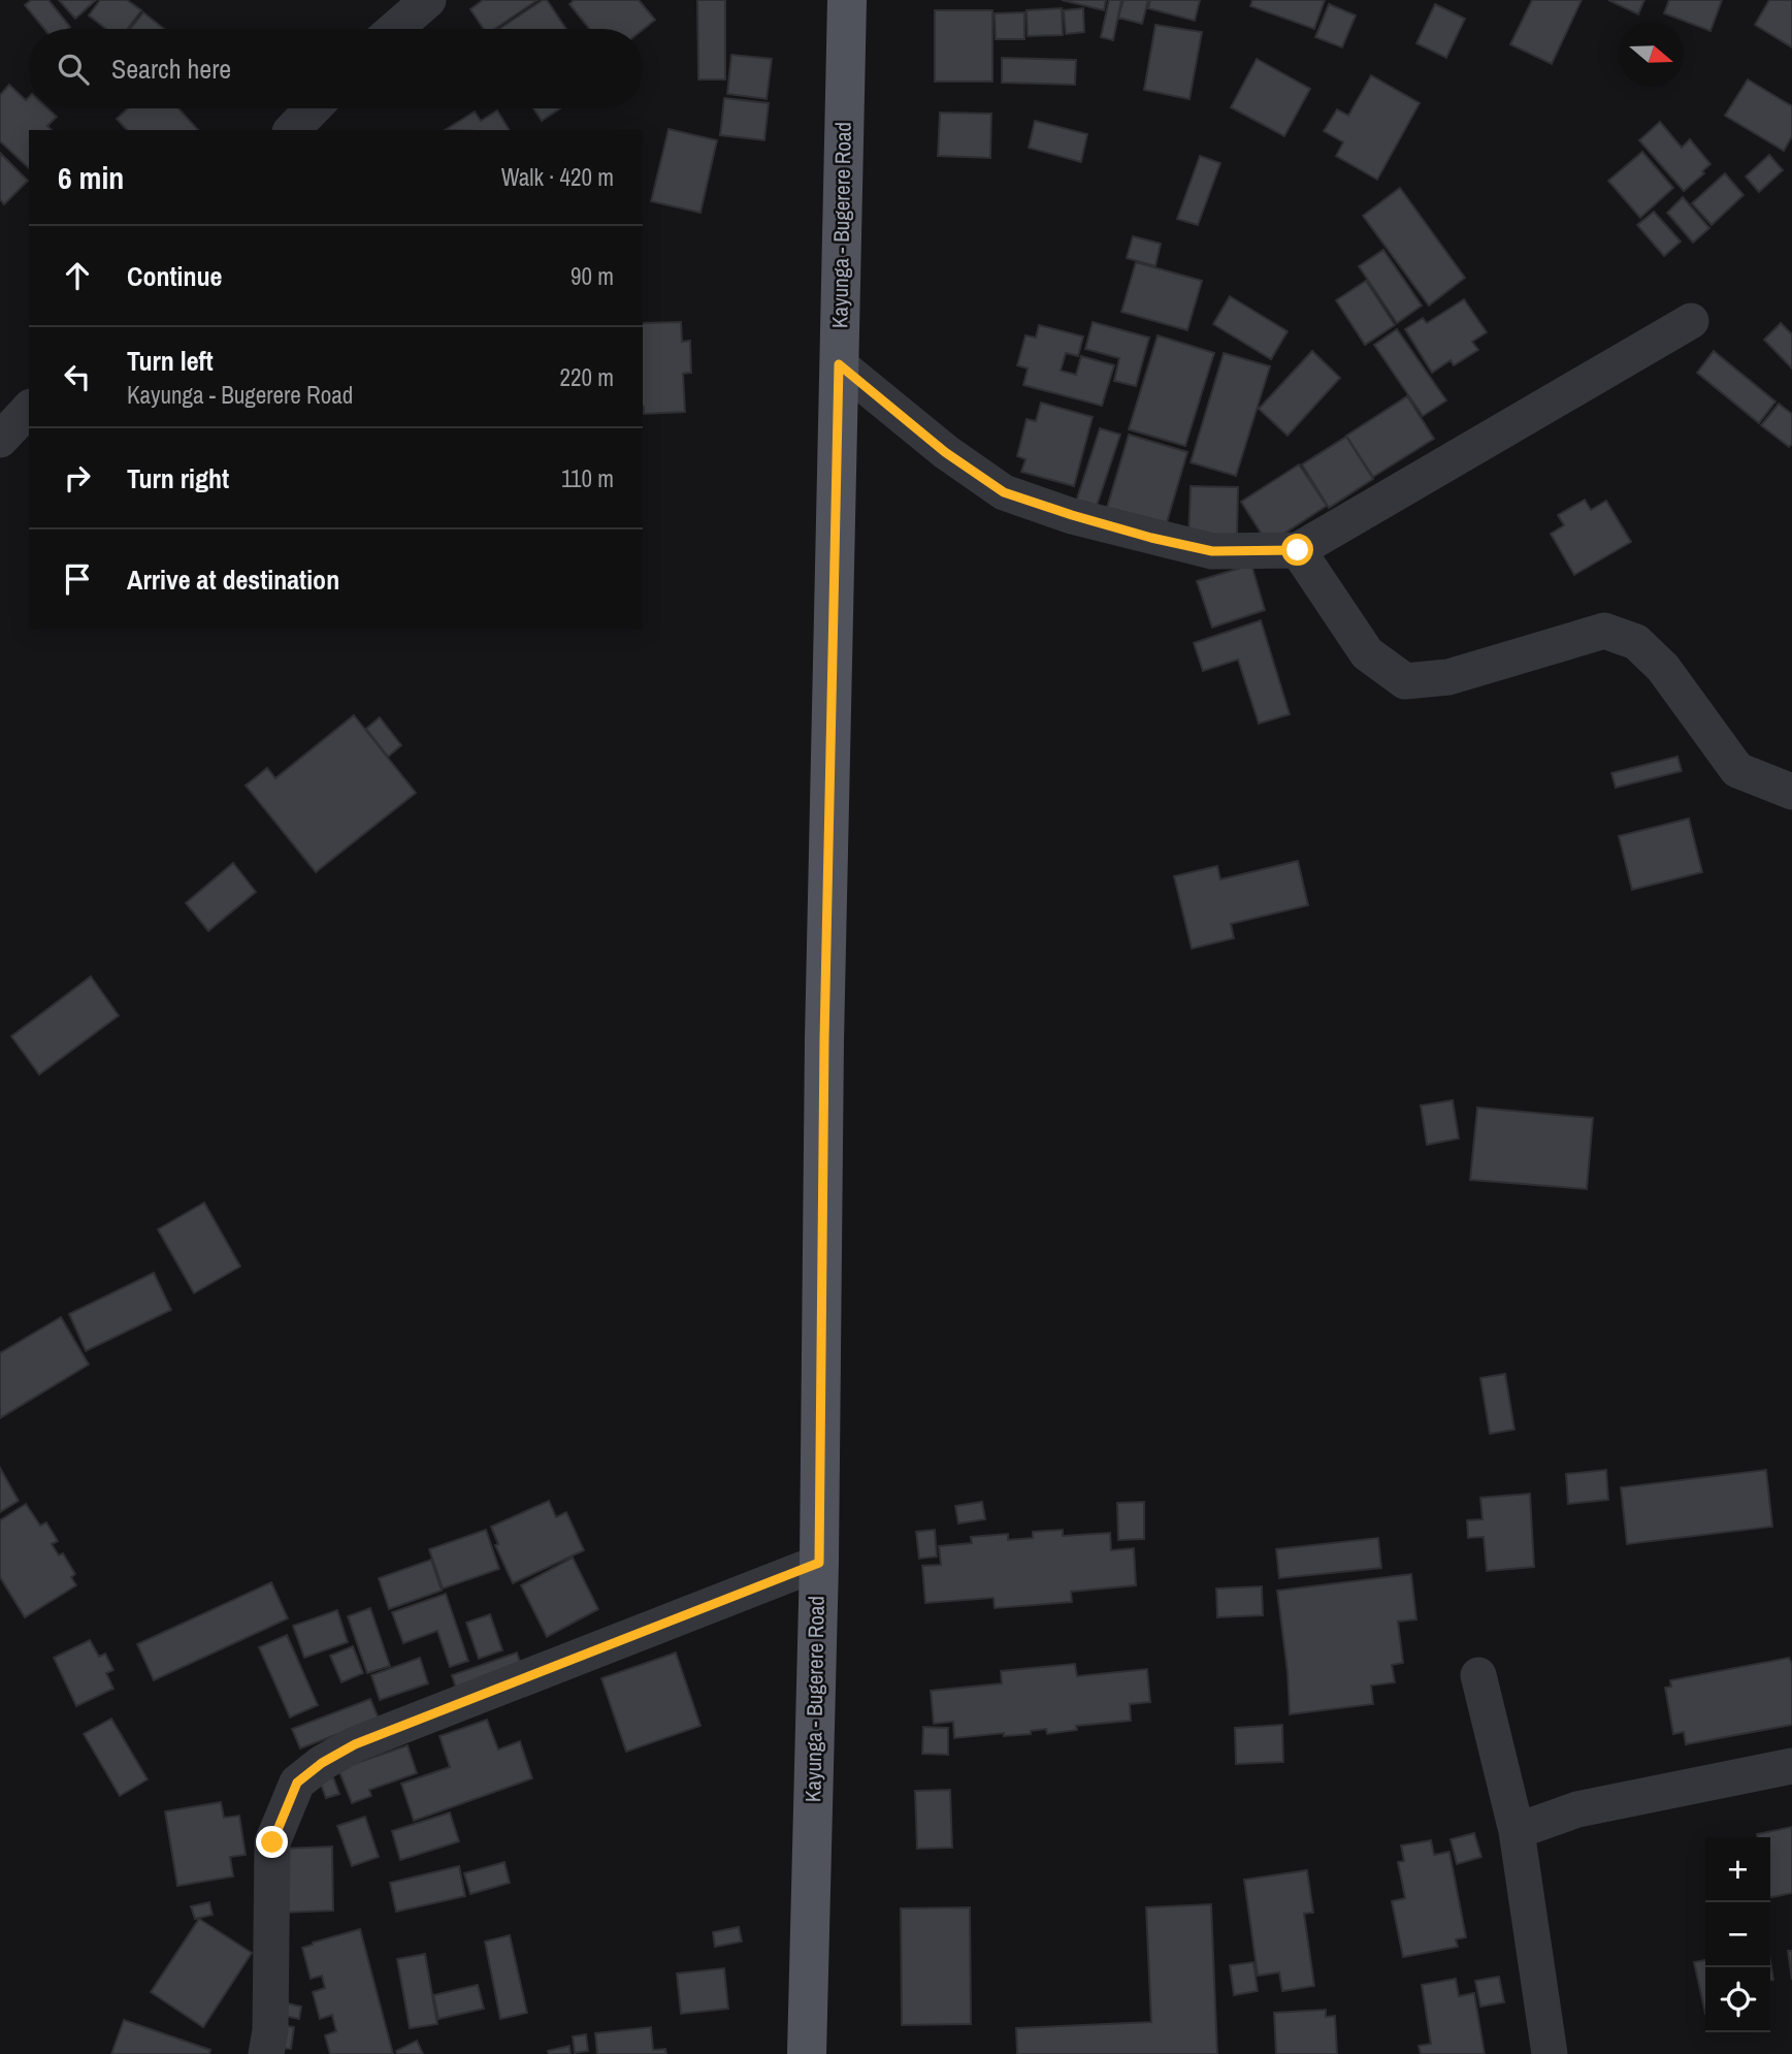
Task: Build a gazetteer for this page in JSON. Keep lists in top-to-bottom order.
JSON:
{
  "streets": {
    "main road": ["Kayunga - Bugerere Road"]
  },
  "north": "right",
  "page": {
    "search": "Search here",
    "heading": ["6 min", "Walk · 420 m"],
    "list": [
      ["Continue", "90 m"],
      ["Turn left", "Kayunga - Bugerere Road", "220 m"],
      ["Turn right", "110 m"],
      "Arrive at destination"
    ],
    "map_buttons": ["+", "−"]
  }
}
